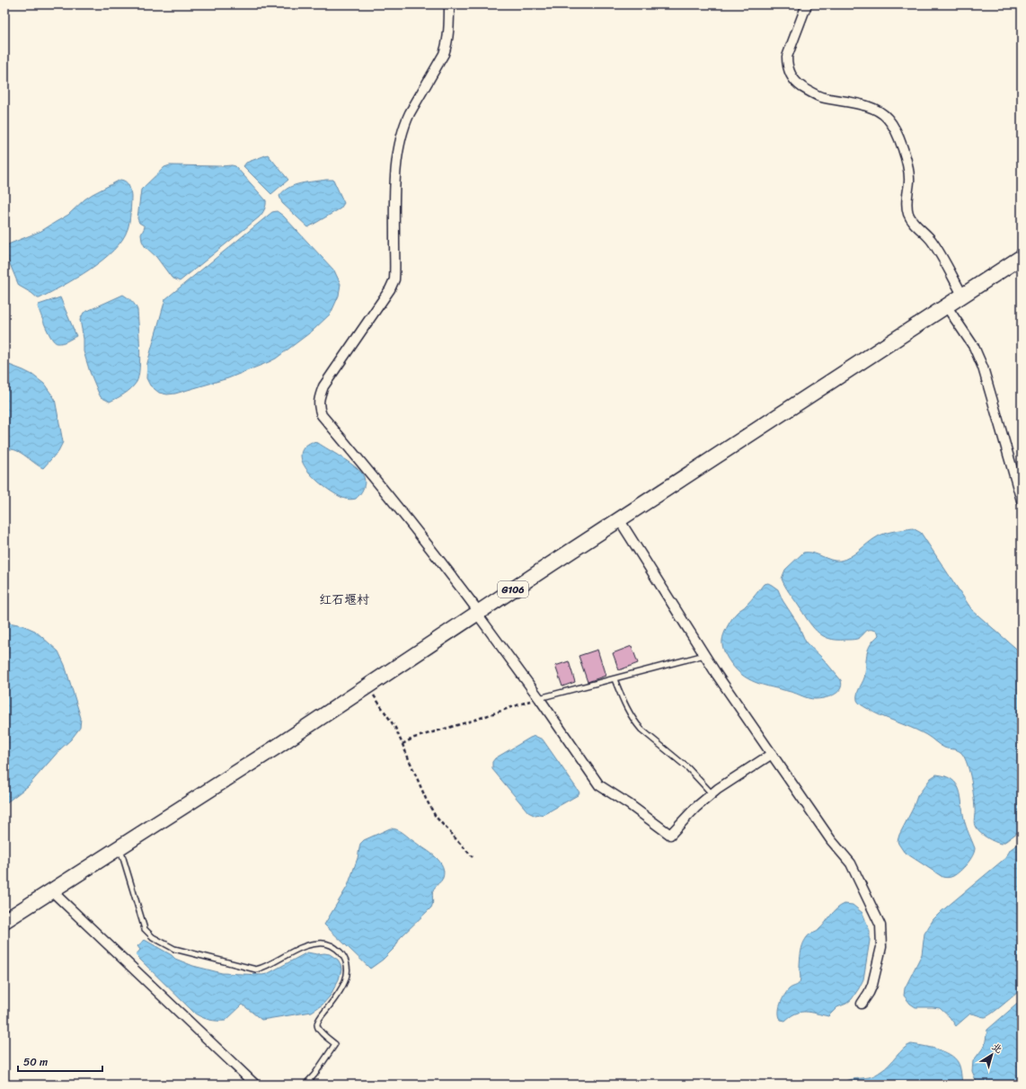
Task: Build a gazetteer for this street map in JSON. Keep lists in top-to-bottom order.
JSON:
{
  "streets": {
    "highway": ["G106"]
  },
  "districts": ["红石堰村"],
  "scale_bar": "50 m",
  "north": "top right"
}
